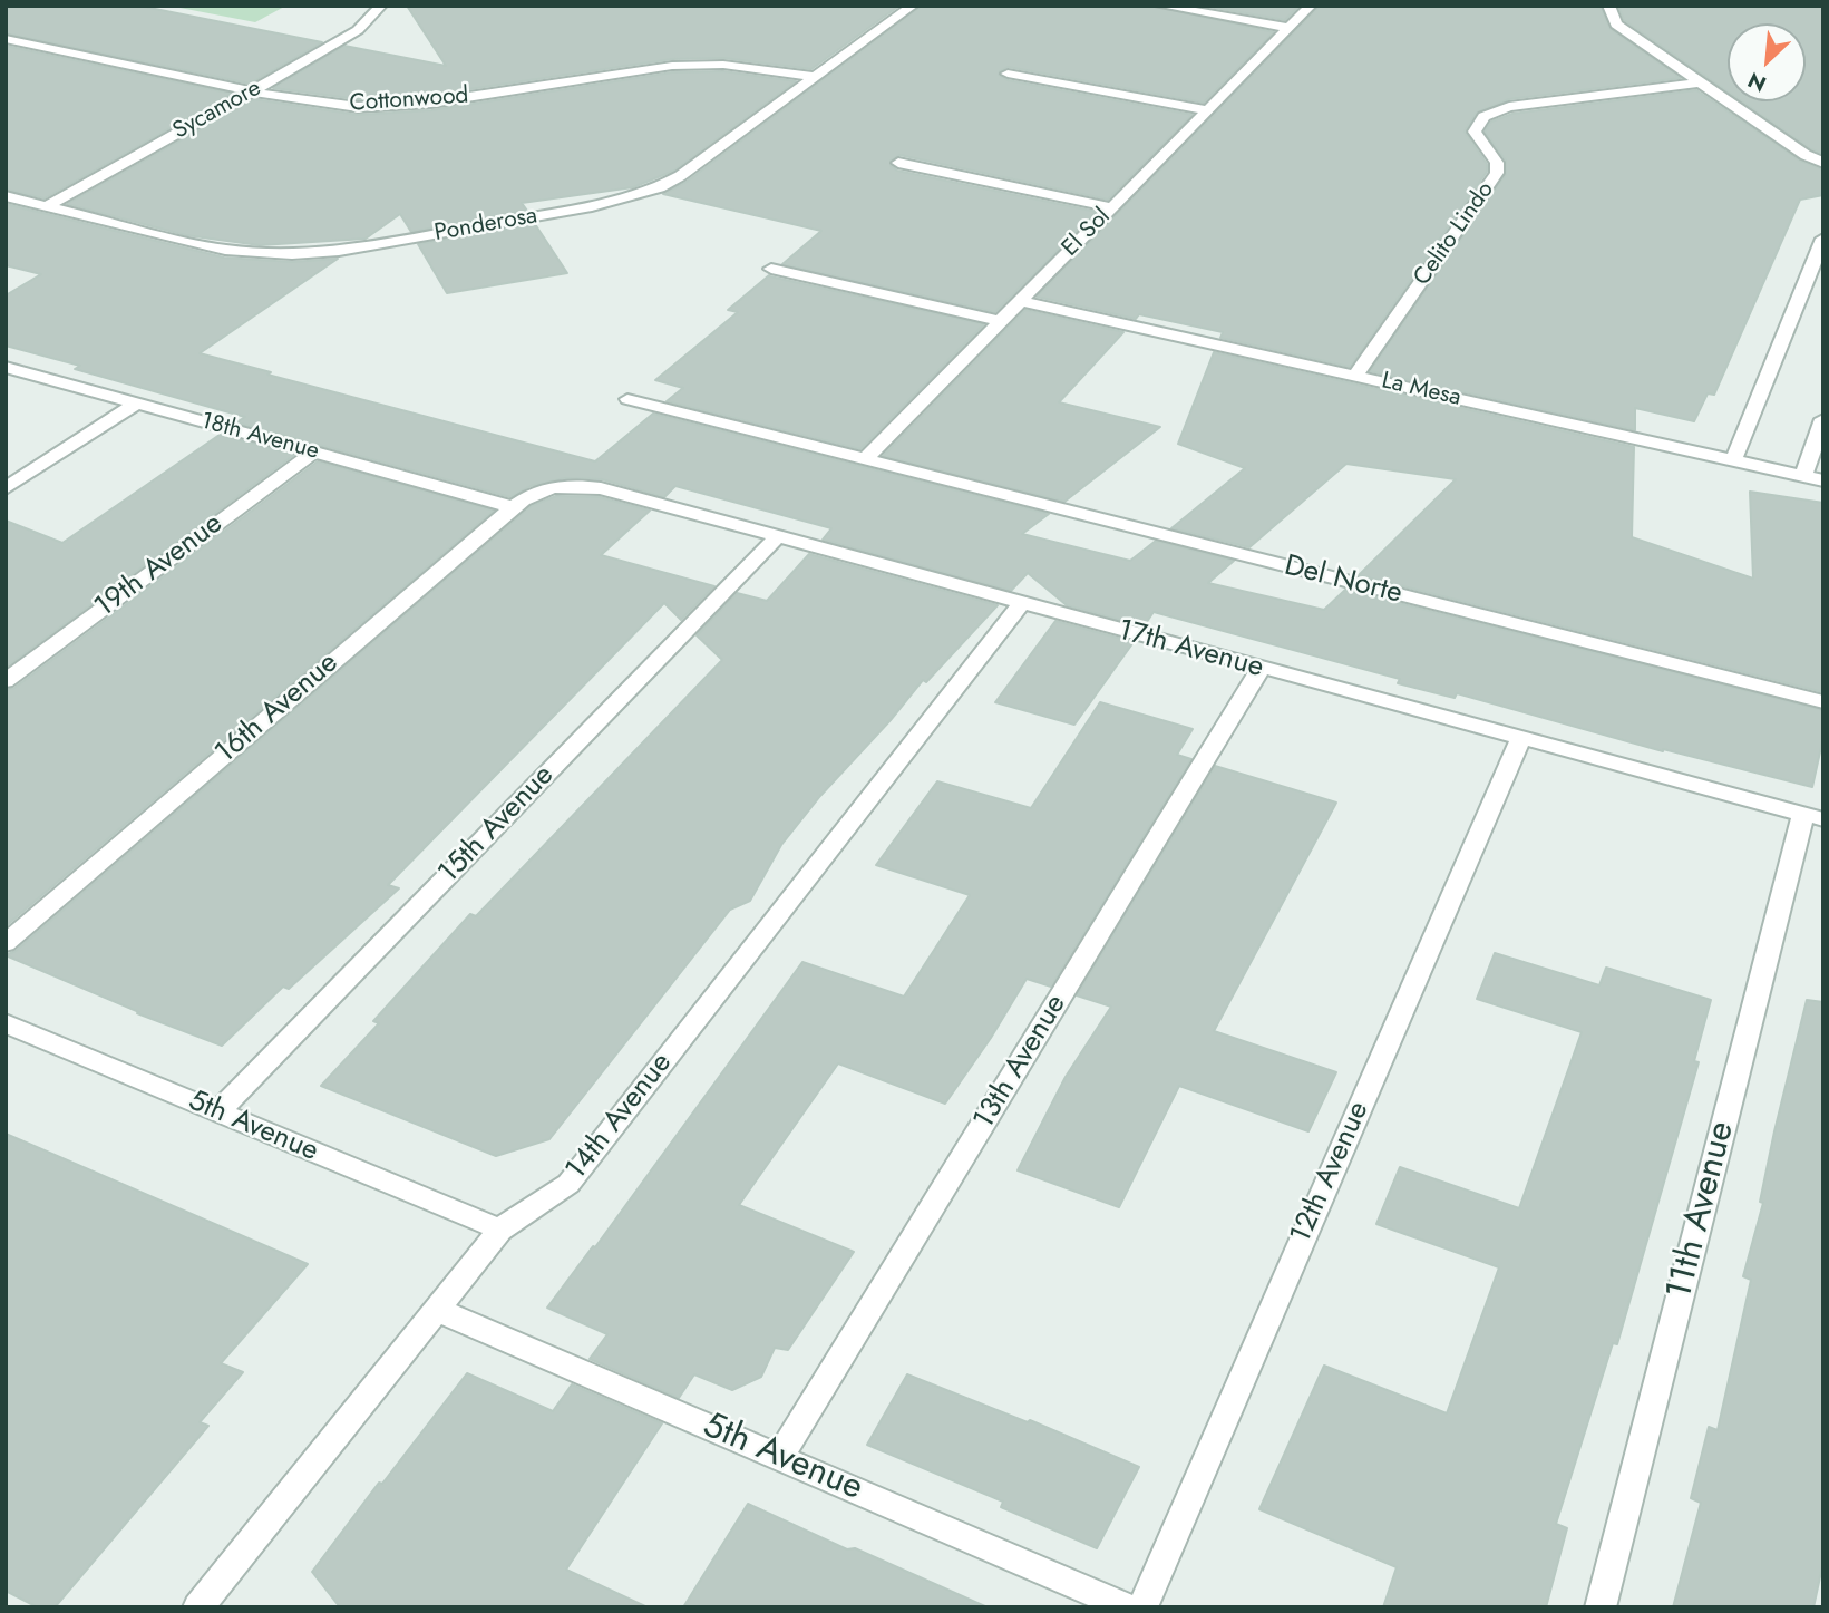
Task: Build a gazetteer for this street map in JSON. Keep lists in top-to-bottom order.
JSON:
{
  "streets": {
    "lane": [
      "Cottonwood",
      "Sycamore",
      "Ponderosa",
      "El Sol",
      "Celito Lindo",
      "La Mesa",
      "18th Avenue",
      "19th Avenue",
      "Del Norte",
      "17th Avenue",
      "16th Avenue",
      "15th Avenue",
      "13th Avenue",
      "14th Avenue",
      "5th Avenue",
      "12th Avenue",
      "11th Avenue"
    ]
  },
  "crossings": [
    ["Cottonwood", "Sycamore"],
    ["Cottonwood", "Ponderosa"],
    ["Sycamore", "Ponderosa"],
    ["El Sol", "La Mesa"],
    ["El Sol", "Del Norte"],
    ["Celito Lindo", "La Mesa"],
    ["18th Avenue", "19th Avenue"],
    ["18th Avenue", "16th Avenue"],
    ["17th Avenue", "16th Avenue"],
    ["17th Avenue", "15th Avenue"],
    ["17th Avenue", "13th Avenue"],
    ["17th Avenue", "14th Avenue"],
    ["17th Avenue", "12th Avenue"],
    ["17th Avenue", "11th Avenue"],
    ["15th Avenue", "5th Avenue"],
    ["13th Avenue", "5th Avenue"],
    ["14th Avenue", "5th Avenue"]
  ],
  "north": "bottom left"
}
